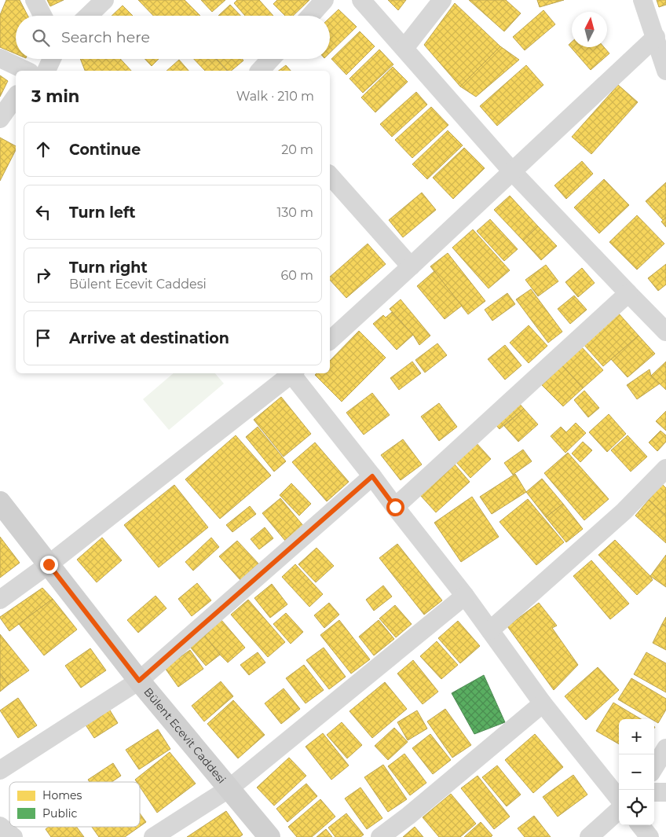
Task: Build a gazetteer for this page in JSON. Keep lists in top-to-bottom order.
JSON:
{
  "streets": {
    "main road": ["Bülent Ecevit Caddesi"]
  },
  "legend": ["Homes", "Public"],
  "north": "top",
  "page": {
    "search": "Search here",
    "heading": ["3 min", "Walk · 210 m"],
    "list": [
      ["Continue", "20 m"],
      ["Turn left", "130 m"],
      ["Turn right", "Bülent Ecevit Caddesi", "60 m"],
      "Arrive at destination"
    ],
    "map_buttons": ["+", "−"]
  }
}
